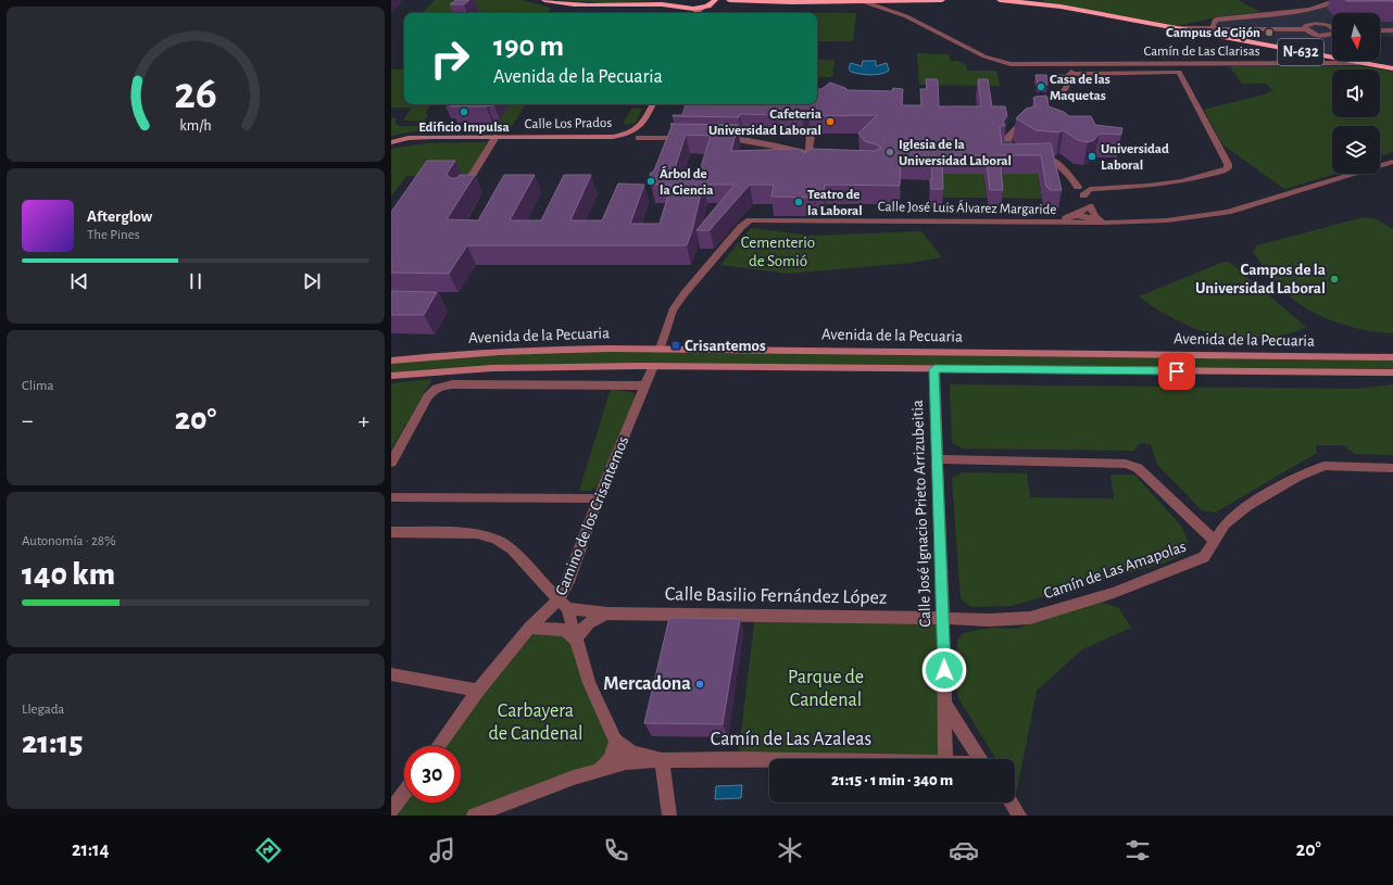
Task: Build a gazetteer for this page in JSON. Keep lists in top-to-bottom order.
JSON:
{
  "streets": {
    "highway": ["N-632"],
    "street": [
      "Camín de Las Clarisas",
      "Calle Los Prados",
      "Calle José Luis Álvarez Margaride",
      "Avenida de la Pecuaria",
      "Calle José Ignacio Prieto Arrizubeitia",
      "Camino de los Crisantemos",
      "Camín de Las Amapolas",
      "Calle Basilio Fernández López",
      "Camín de Las Azaleas"
    ]
  },
  "crossings": [
    ["Camín de Las Clarisas", "N-632"],
    ["Calle José Luis Álvarez Margaride", "Avenida de la Pecuaria"],
    ["Avenida de la Pecuaria", "Calle José Ignacio Prieto Arrizubeitia"],
    ["Avenida de la Pecuaria", "Camino de los Crisantemos"],
    ["Calle José Ignacio Prieto Arrizubeitia", "Camín de Las Amapolas"],
    ["Calle José Ignacio Prieto Arrizubeitia", "Calle Basilio Fernández López"],
    ["Camino de los Crisantemos", "Calle Basilio Fernández López"],
    ["Camín de Las Amapolas", "Calle Basilio Fernández López"]
  ],
  "parks": ["Cementerio de Somió", "Parque de Candenal", "Carbayera de Candenal"],
  "places": {
    "other": [
      "Campus de Gijón",
      "Casa de las Maquetas",
      "Edificio Impulsa",
      "Cafeteria Universidad Laboral",
      "Iglesia de la Universidad Laboral",
      "Universidad Laboral",
      "Árbol de la Ciencia",
      "Teatro de la Laboral",
      "Campos de la Universidad Laboral",
      "Mercadona"
    ],
    "transit": ["Crisantemos"]
  },
  "north": "bottom",
  "page": {
    "turn": ["190 m", "Avenida de la Pecuaria"],
    "song": ["Afterglow", "The Pines"],
    "tile": [
      "Clima",
      ["Autonomía · 28%", "140 km"],
      ["Llegada", "21:15"]
    ],
    "heat": ["−", "20°", "+"],
    "limit": "30",
    "trip": "21:15 · 1 min · 340 m",
    "tabs": ["21:14", "20°"],
    "gauge": ["26", "km/h"]
  }
}
